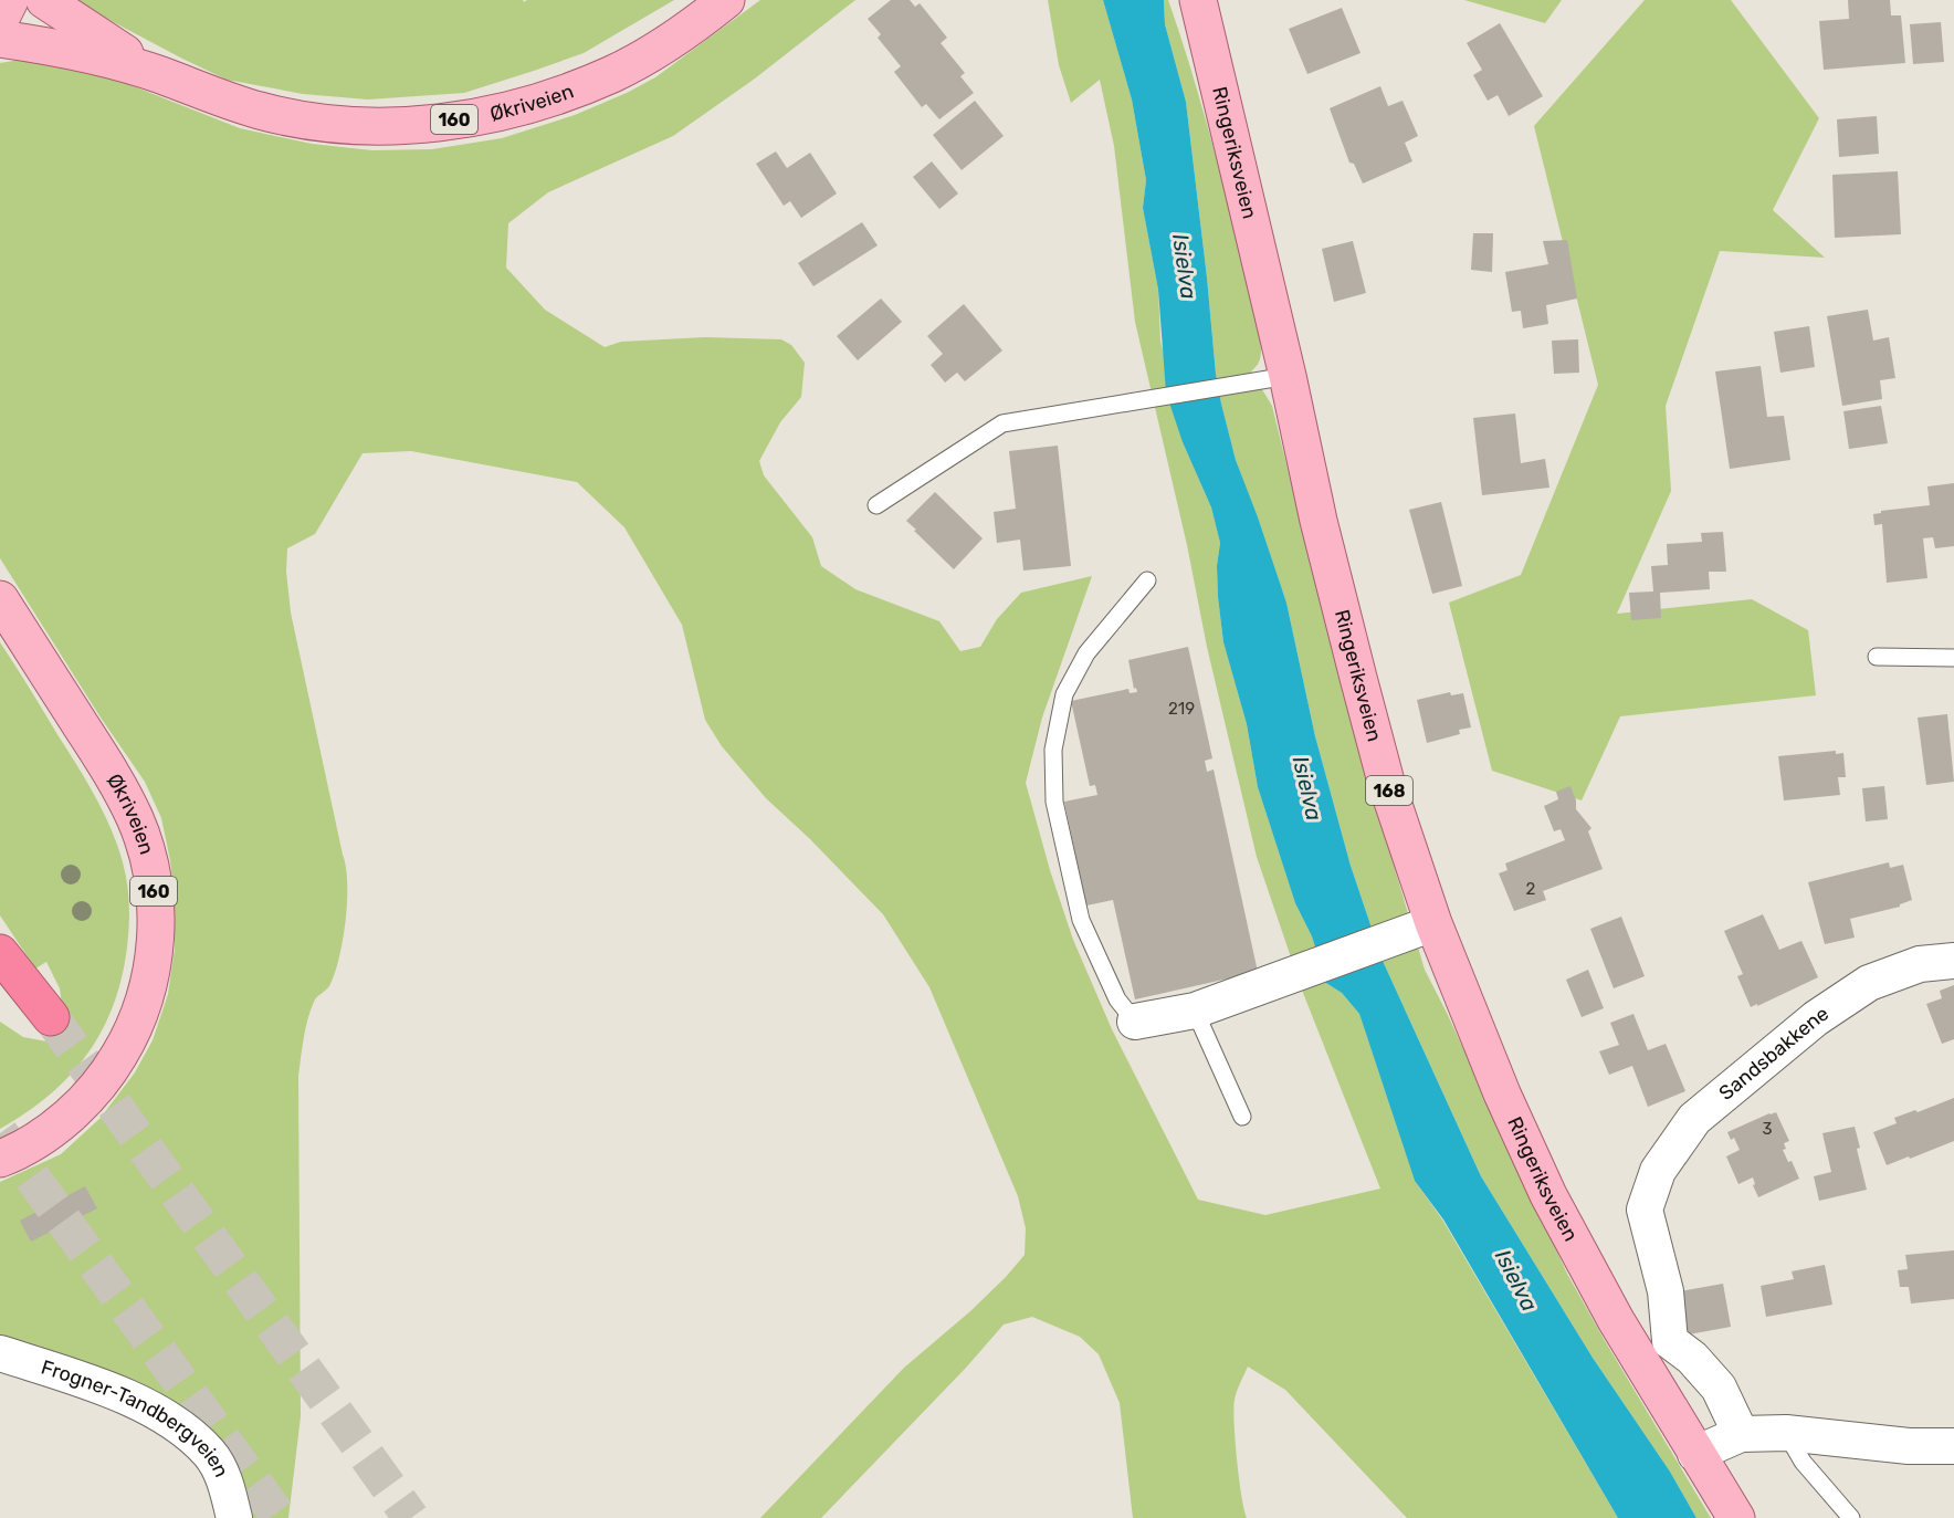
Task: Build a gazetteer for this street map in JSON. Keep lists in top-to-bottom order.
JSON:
{
  "streets": {
    "main road": [
      "Økriveien",
      "160",
      "Ringeriksveien",
      "168"
    ],
    "street": ["Sandsbakkene", "Frogner-Tandbergveien"]
  },
  "water": ["Isielva"],
  "house_numbers": ["219", "2", "3"]
}
